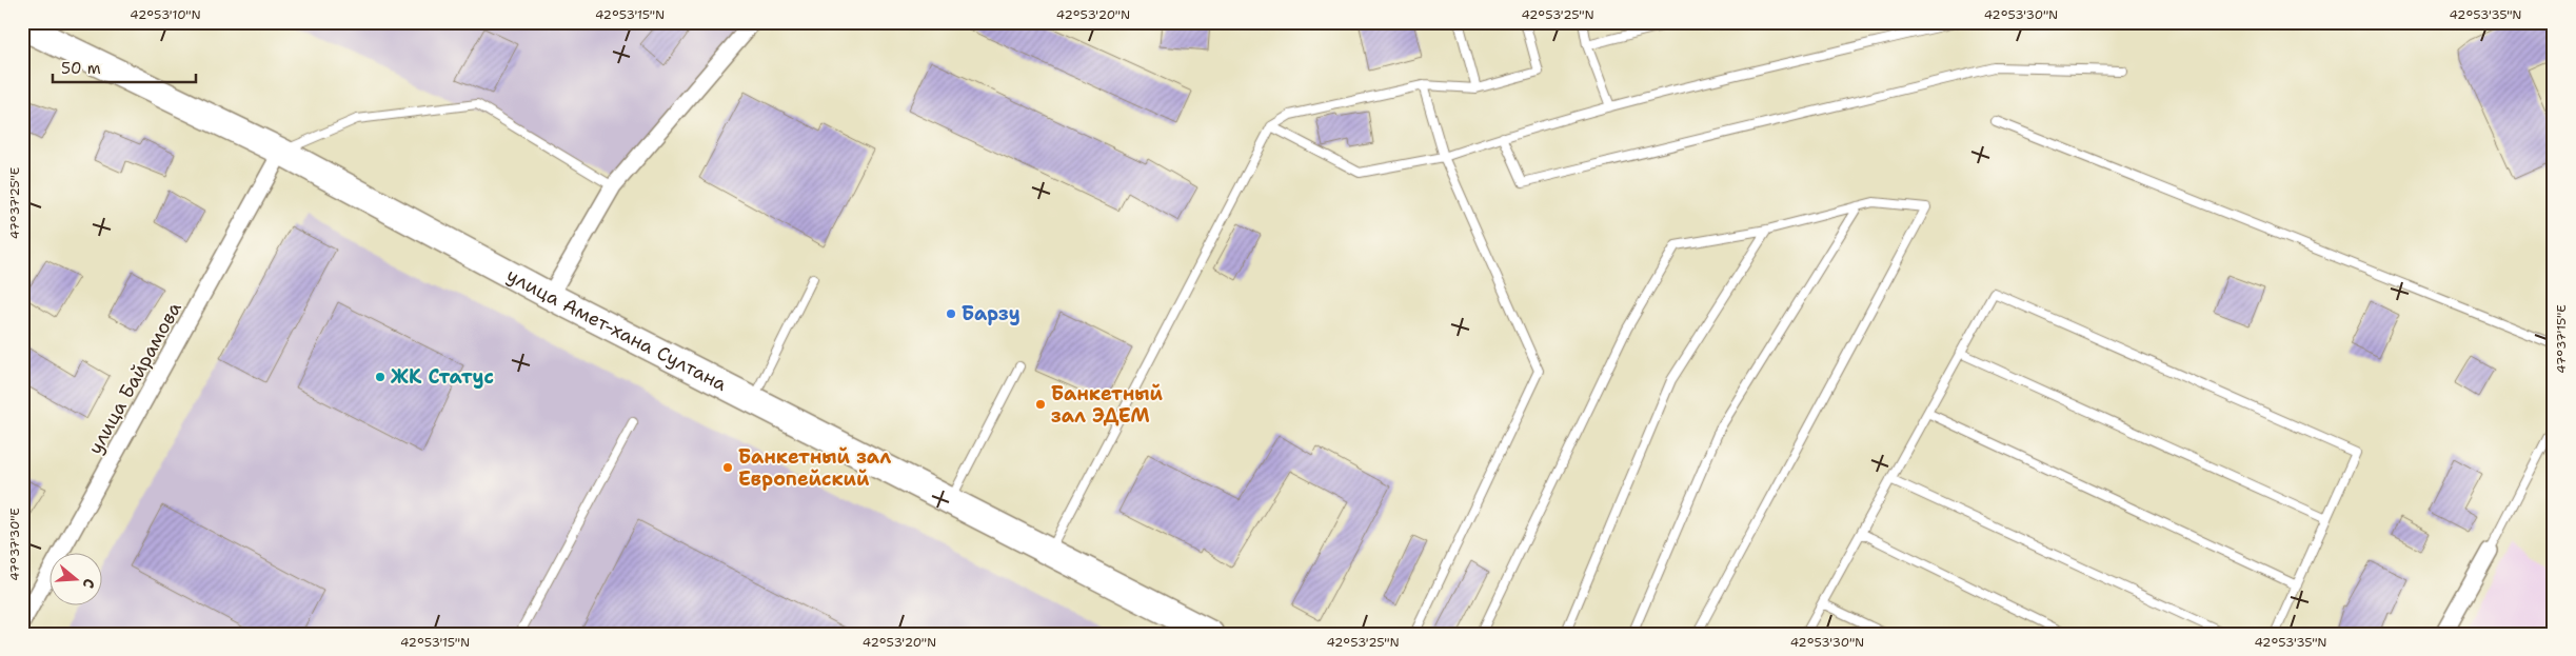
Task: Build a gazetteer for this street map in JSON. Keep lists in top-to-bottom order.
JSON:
{
  "streets": {
    "main road": ["улица Амет-хана Султана"],
    "street": ["улица Байрамова"]
  },
  "crossings": [
    ["улица Амет-хана Султана", "улица Байрамова"]
  ],
  "places": [
    "Барзу",
    "ЖК Статус",
    "Банкетный зал ЭДЕМ",
    "Банкетный зал Европейский"
  ],
  "scale_bar": "50 m",
  "north": "right",
  "coordinates": [
    "42°53'10\"N",
    "42°53'15\"N",
    "42°53'20\"N",
    "42°53'25\"N",
    "42°53'30\"N",
    "42°53'35\"N",
    "47°37'25\"E",
    "47°37'15\"E",
    "47°37'30\"E"
  ]
}
